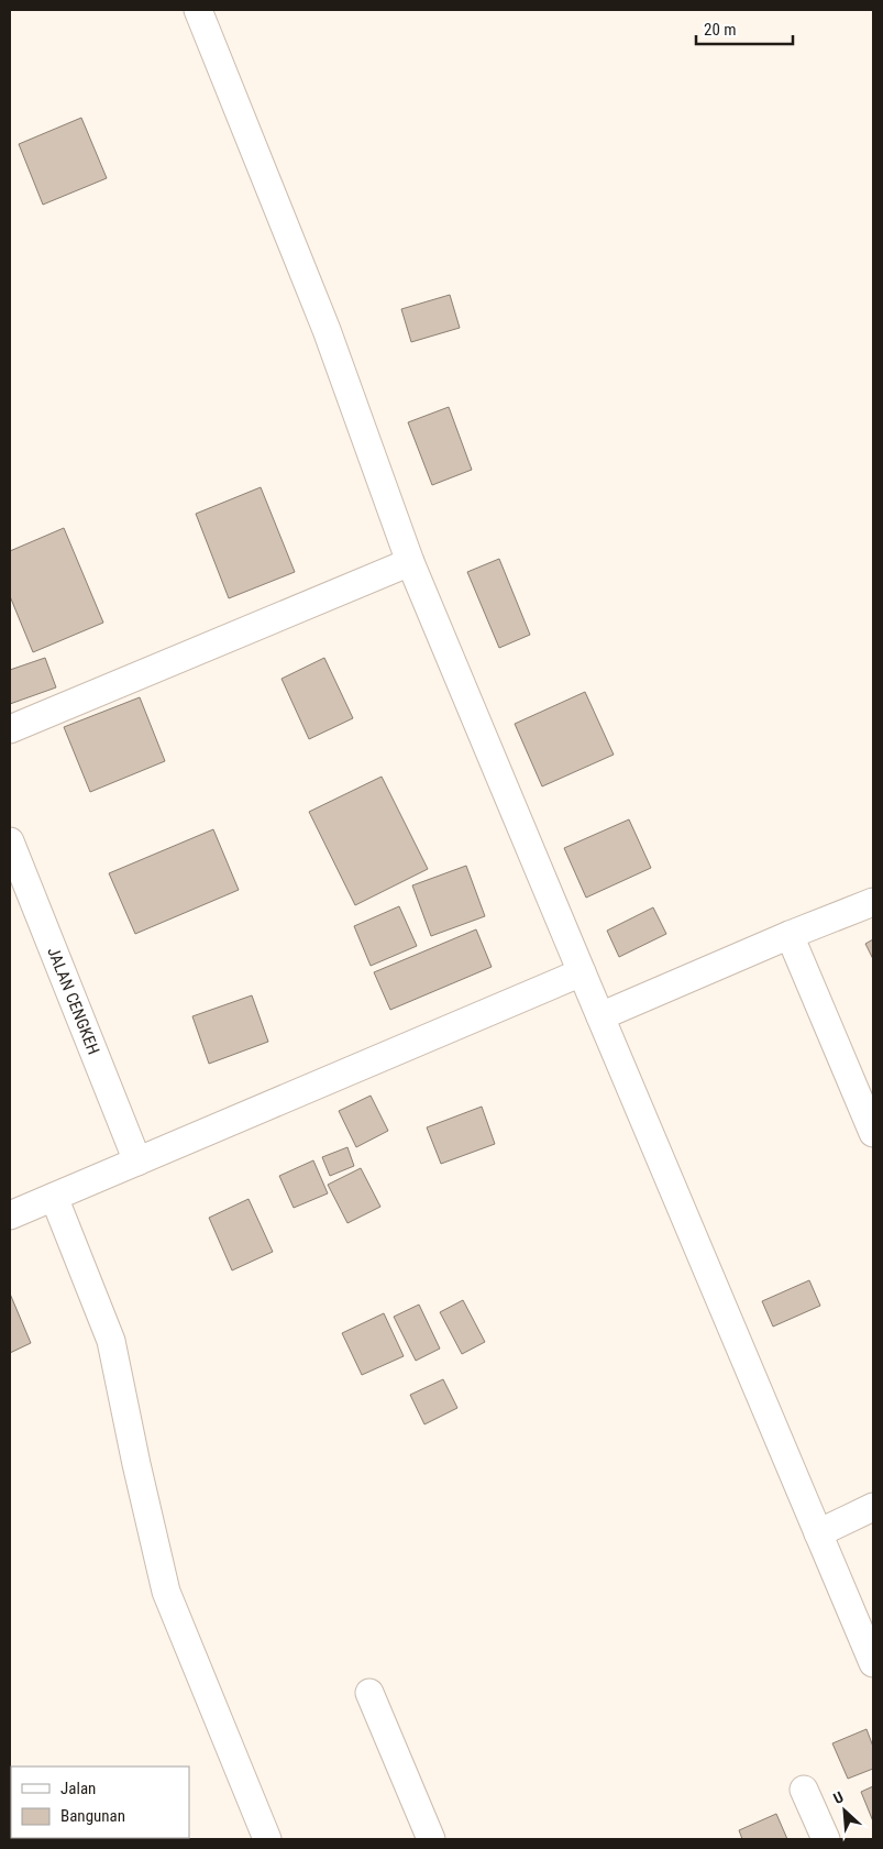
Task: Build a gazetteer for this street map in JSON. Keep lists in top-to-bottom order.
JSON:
{
  "streets": {
    "street": ["JALAN CENGKEH"]
  },
  "legend": ["Jalan", "Bangunan"],
  "scale_bar": "20 m",
  "north": "top left"
}
